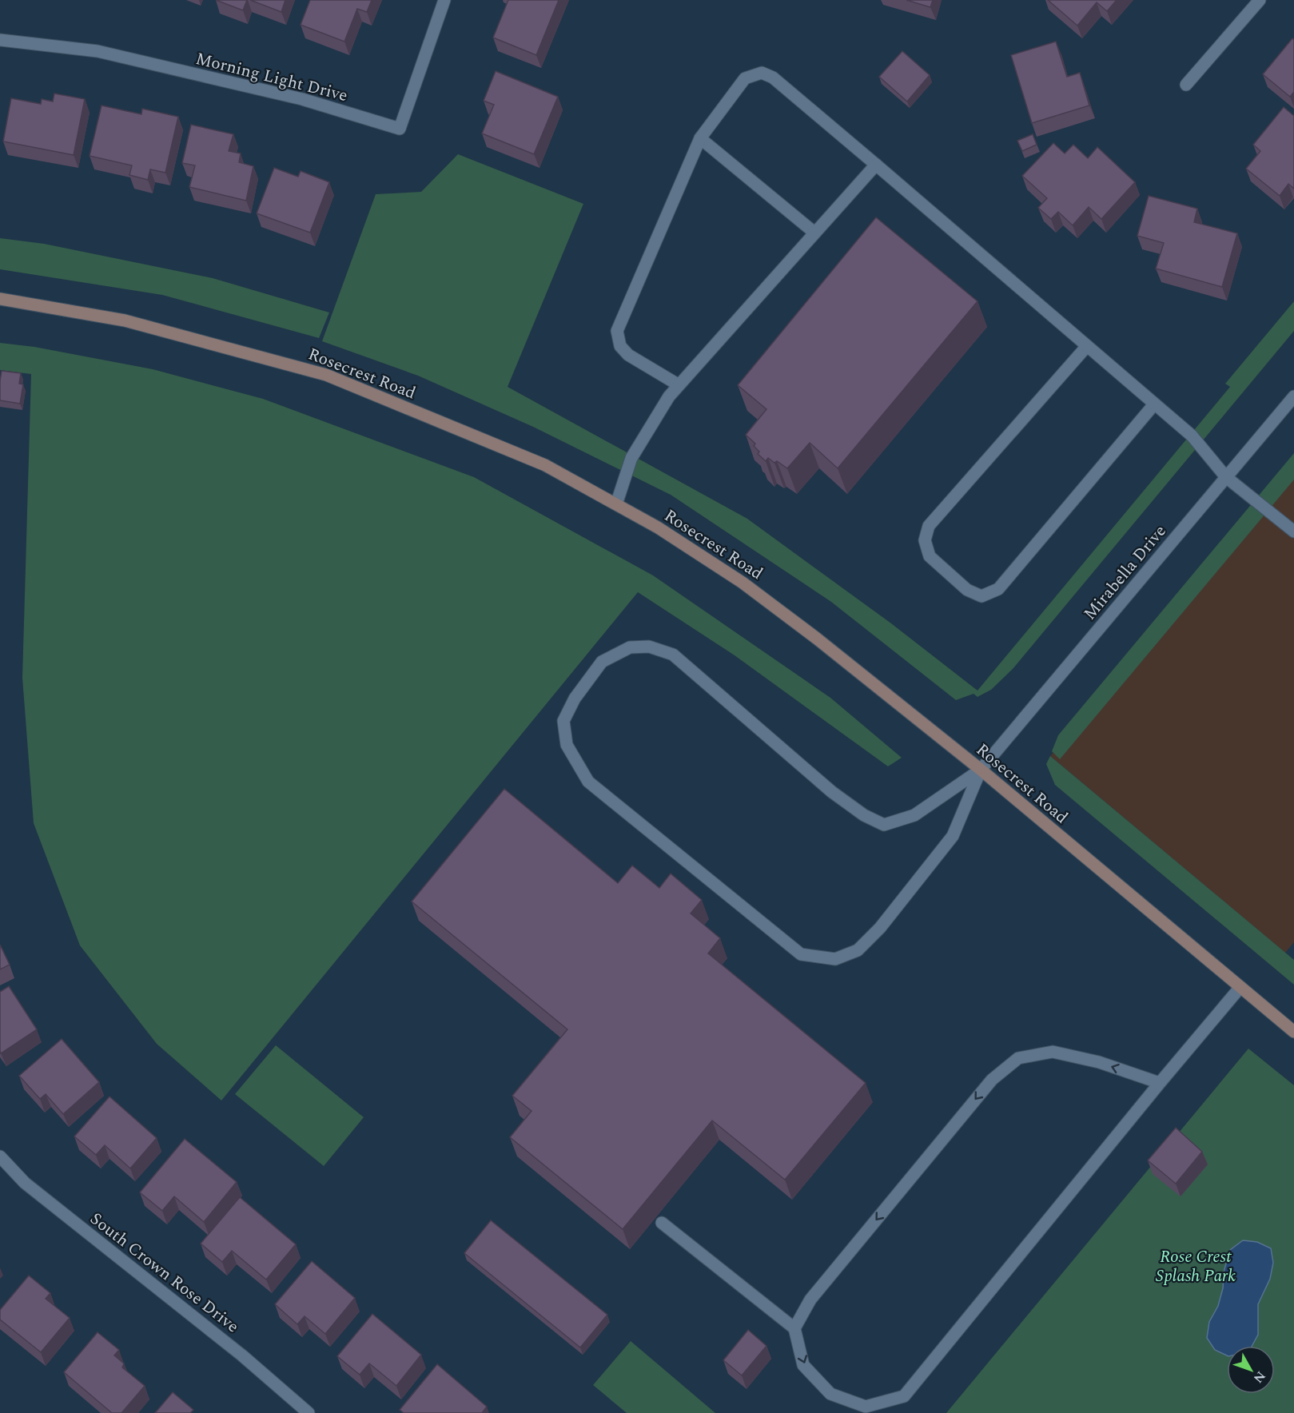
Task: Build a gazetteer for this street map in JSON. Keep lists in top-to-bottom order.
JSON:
{
  "streets": {
    "main road": ["Rosecrest Road"],
    "street": ["Morning Light Drive", "Mirabella Drive", "South Crown Rose Drive"]
  },
  "crossings": [
    ["Rosecrest Road", "Mirabella Drive"]
  ],
  "parks": ["Rose Crest Splash Park"],
  "north": "bottom right"
}
